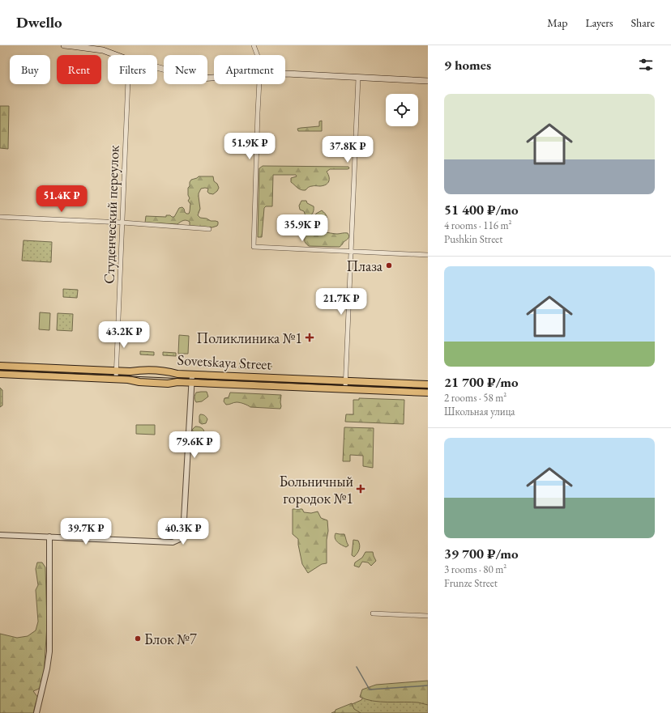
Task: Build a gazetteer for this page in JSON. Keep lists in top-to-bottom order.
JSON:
{
  "streets": {
    "main road": ["Sovetskaya Street"],
    "street": ["Студенческий переулок"]
  },
  "crossings": [
    ["Студенческий переулок", "Sovetskaya Street"]
  ],
  "places": {
    "other": ["Плаза", "Блок №7"],
    "health": ["Поликлиника №1", "Больничный городок №1"]
  },
  "page": {
    "header": "Dwello",
    "nav": ["Map", "Layers", "Share"],
    "heading": "9 homes",
    "chip": [
      "Buy",
      "Rent",
      "Filters",
      "New",
      "Apartment"
    ],
    "list": [
      {
        "name": "51 400 ₽/mo",
        "note": "4 rooms · 116 m² · Pushkin Street"
      },
      {
        "name": "21 700 ₽/mo",
        "note": "2 rooms · 58 m² · Школьная улица"
      },
      {
        "name": "39 700 ₽/mo",
        "note": "3 rooms · 80 m² · Frunze Street"
      }
    ],
    "price": [
      "51.9K ₽",
      "37.8K ₽",
      "51.4K ₽",
      "35.9K ₽",
      "21.7K ₽",
      "43.2K ₽",
      "79.6K ₽",
      "39.7K ₽",
      "40.3K ₽"
    ]
  }
}
